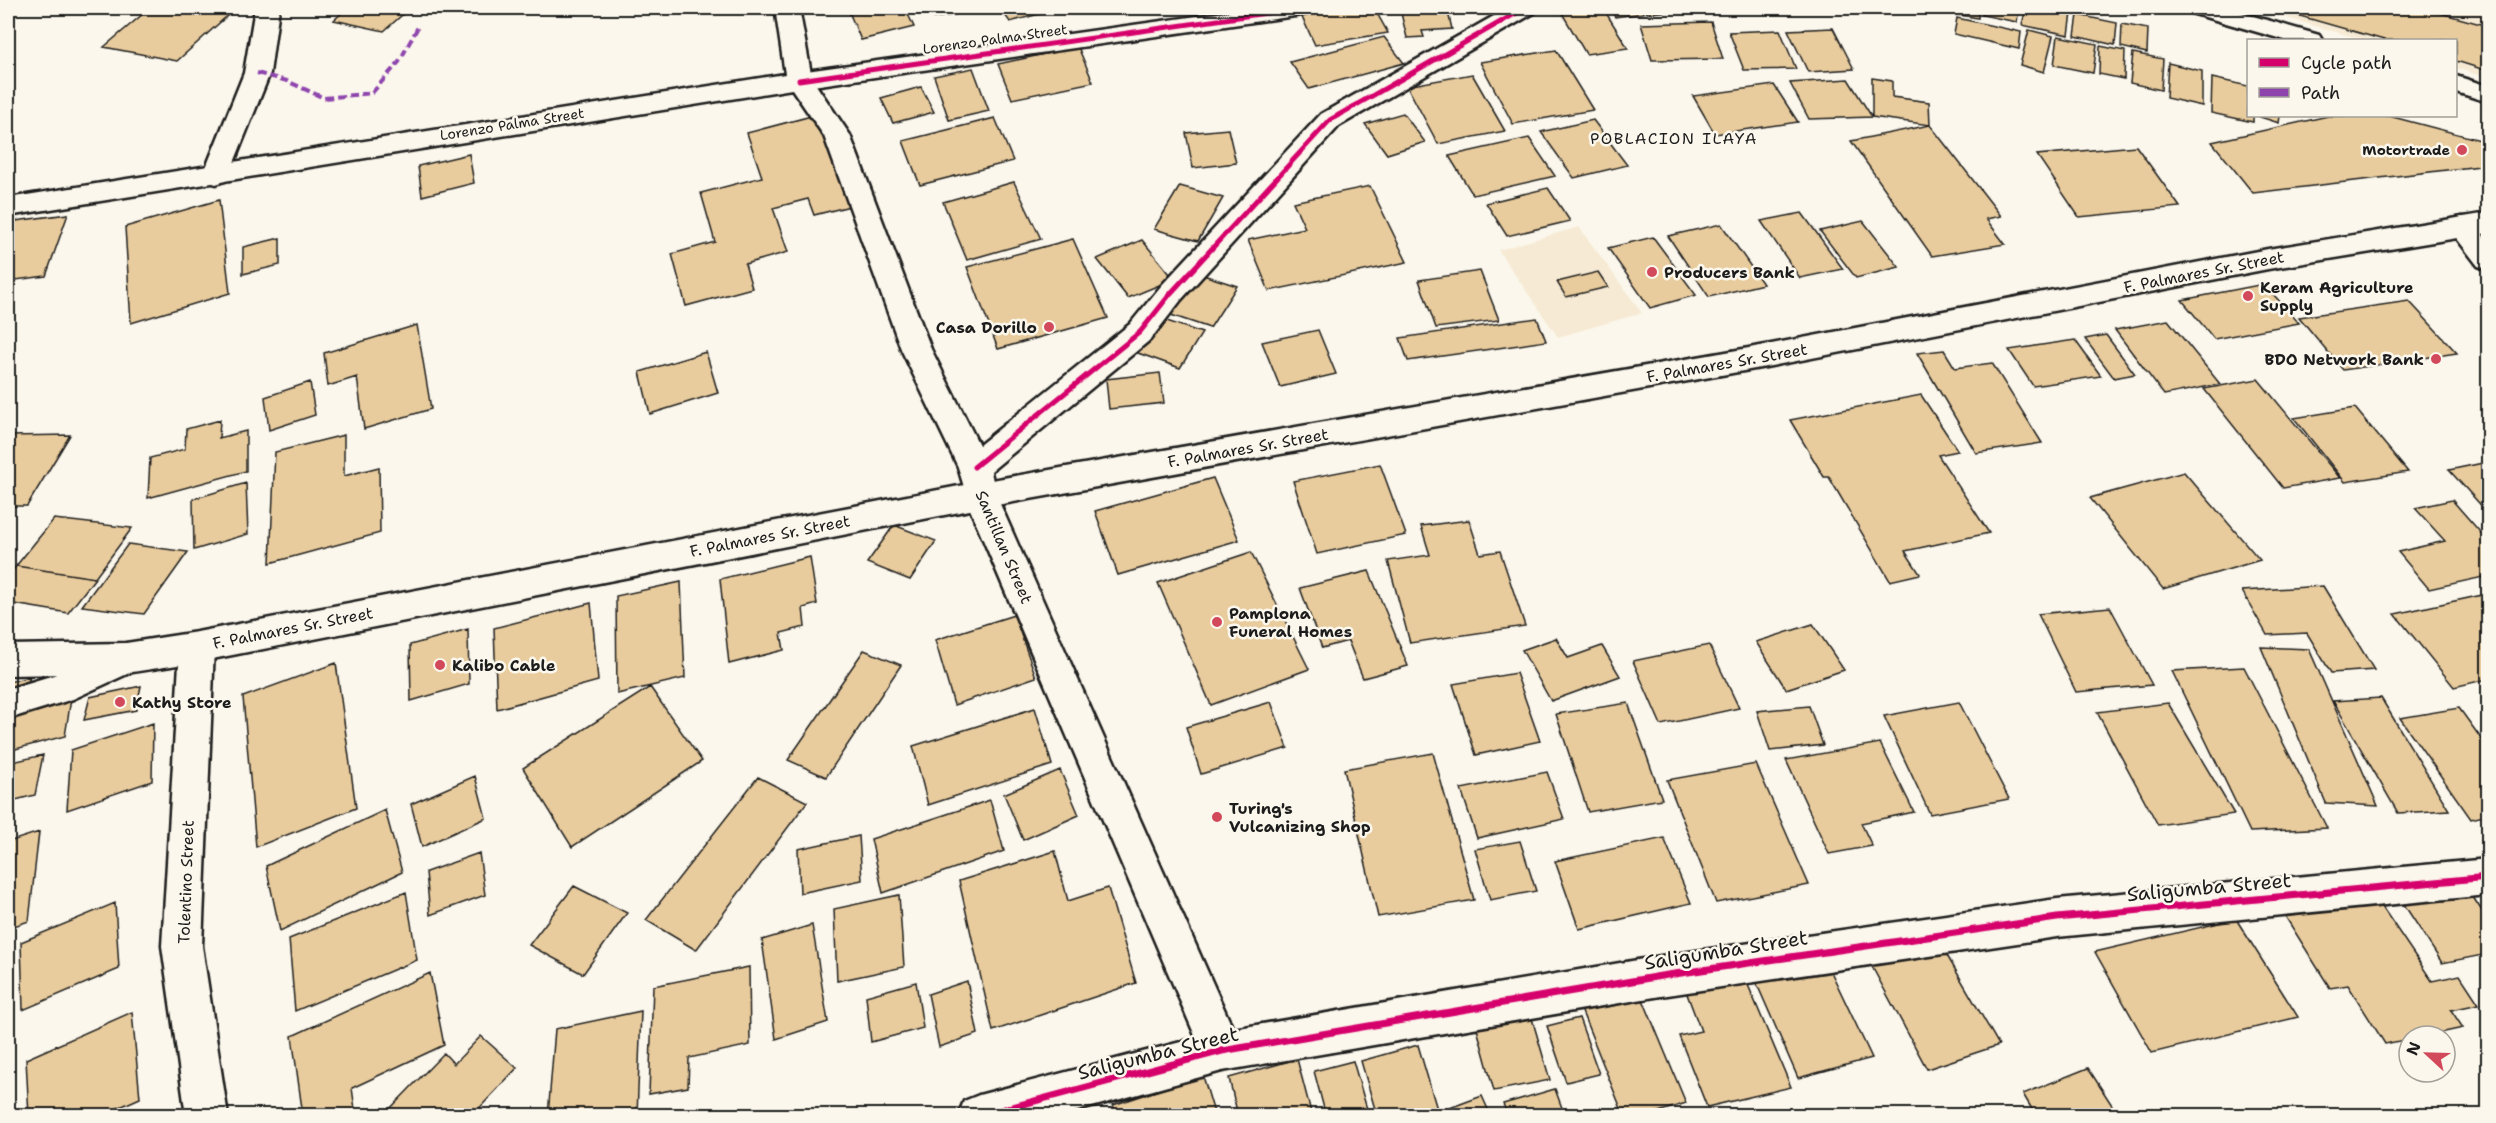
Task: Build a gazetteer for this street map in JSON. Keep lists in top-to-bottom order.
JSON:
{
  "streets": {
    "street": [
      "Lorenzo Palma Street",
      "F. Palmares Sr. Street",
      "Santillan Street",
      "Tolentino Street",
      "Saligumba Street"
    ]
  },
  "crossings": [
    ["Lorenzo Palma Street", "Santillan Street"],
    ["F. Palmares Sr. Street", "Santillan Street"],
    ["F. Palmares Sr. Street", "Tolentino Street"],
    ["Santillan Street", "Saligumba Street"]
  ],
  "districts": ["POBLACION ILAYA"],
  "places": [
    "Motortrade",
    "Producers Bank",
    "Keram Agriculture Supply",
    "Casa Dorillo",
    "BDO Network Bank",
    "Pamplona Funeral Homes",
    "Kalibo Cable",
    "Kathy Store",
    "Turing's Vulcanizing Shop"
  ],
  "legend": ["Cycle path", "Path"],
  "north": "left"
}
